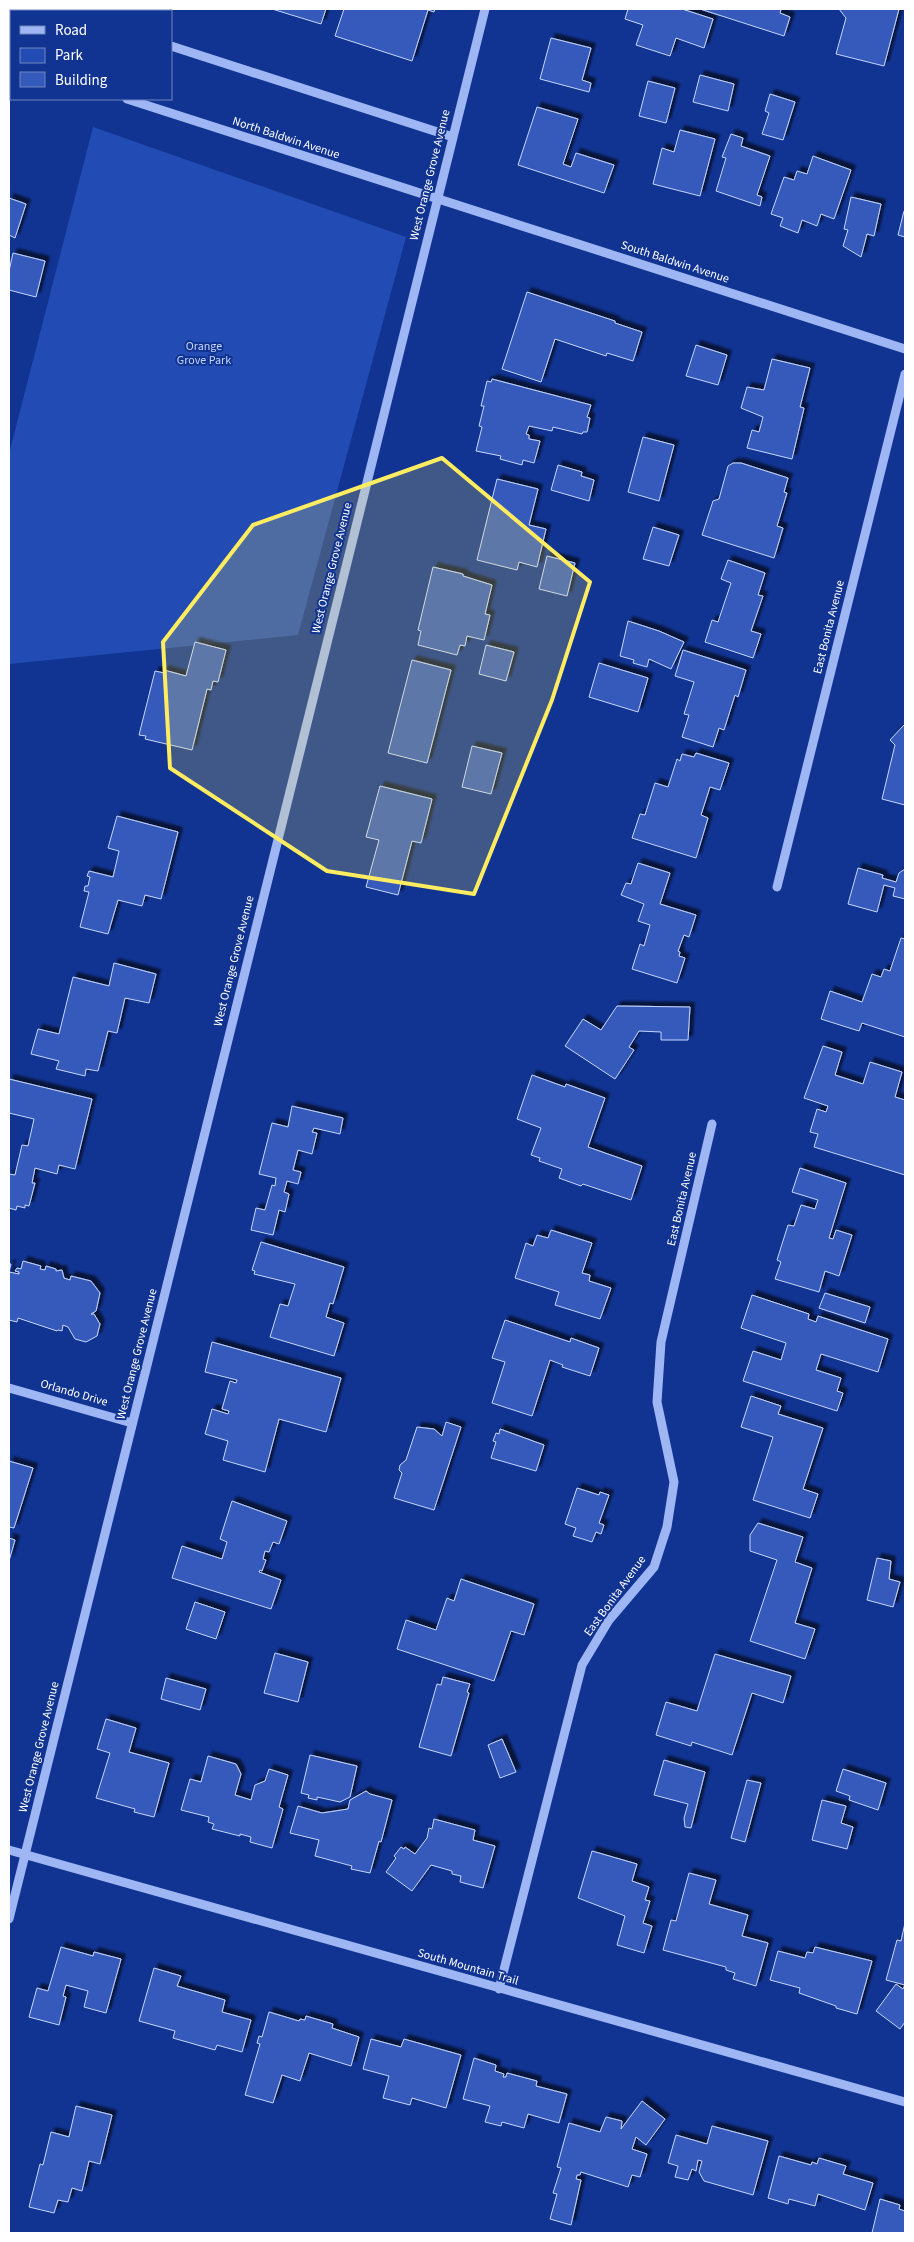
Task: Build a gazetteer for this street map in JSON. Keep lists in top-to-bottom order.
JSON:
{
  "streets": {
    "street": [
      "North Baldwin Avenue",
      "West Orange Grove Avenue",
      "South Baldwin Avenue",
      "East Bonita Avenue",
      "Orlando Drive",
      "South Mountain Trail"
    ]
  },
  "crossings": [
    ["North Baldwin Avenue", "West Orange Grove Avenue"],
    ["North Baldwin Avenue", "South Baldwin Avenue"],
    ["West Orange Grove Avenue", "South Baldwin Avenue"],
    ["West Orange Grove Avenue", "Orlando Drive"],
    ["West Orange Grove Avenue", "South Mountain Trail"],
    ["East Bonita Avenue", "South Mountain Trail"]
  ],
  "parks": ["Orange Grove Park"],
  "legend": ["Road", "Park", "Building"]
}
